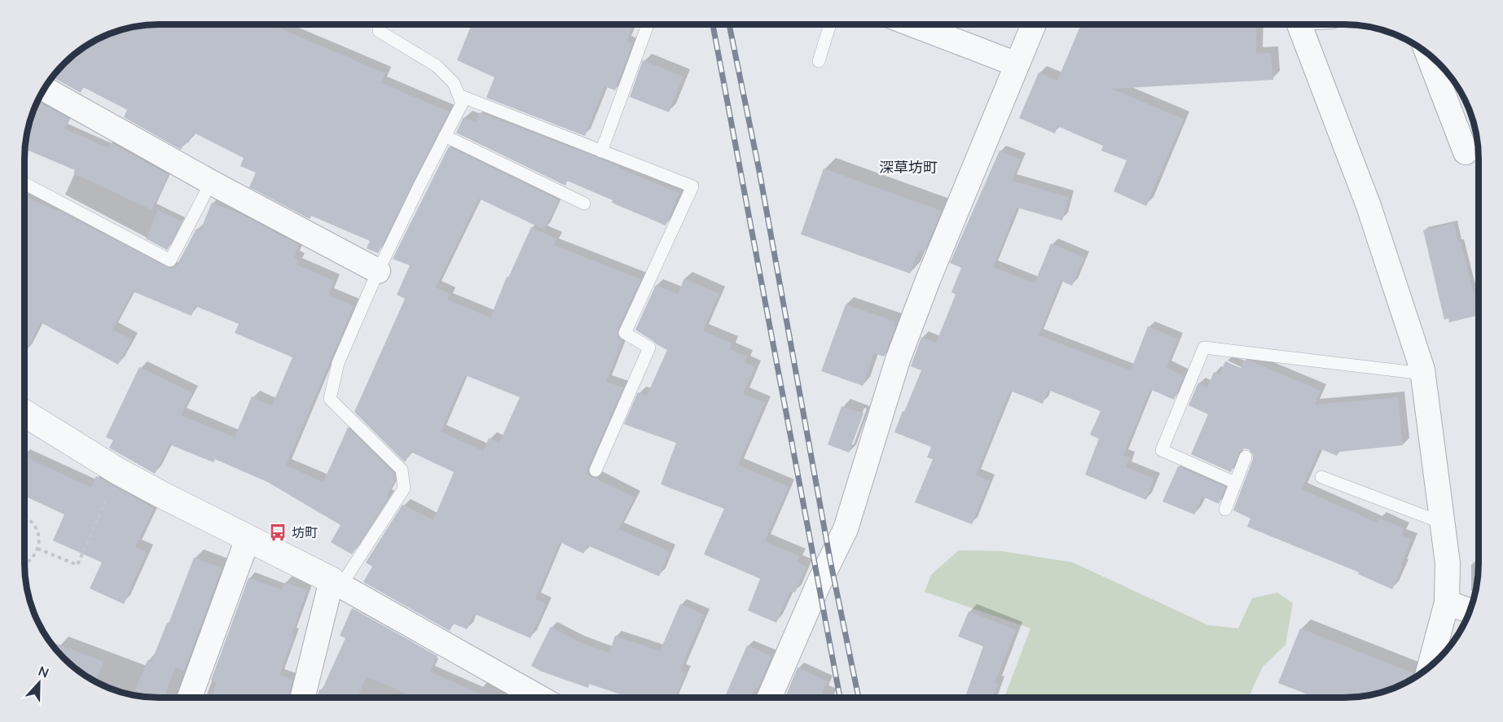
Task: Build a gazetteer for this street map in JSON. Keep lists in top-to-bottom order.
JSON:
{
  "districts": ["深草坊町"],
  "places": {
    "bus stop": ["坊町"]
  },
  "north": "top"
}
